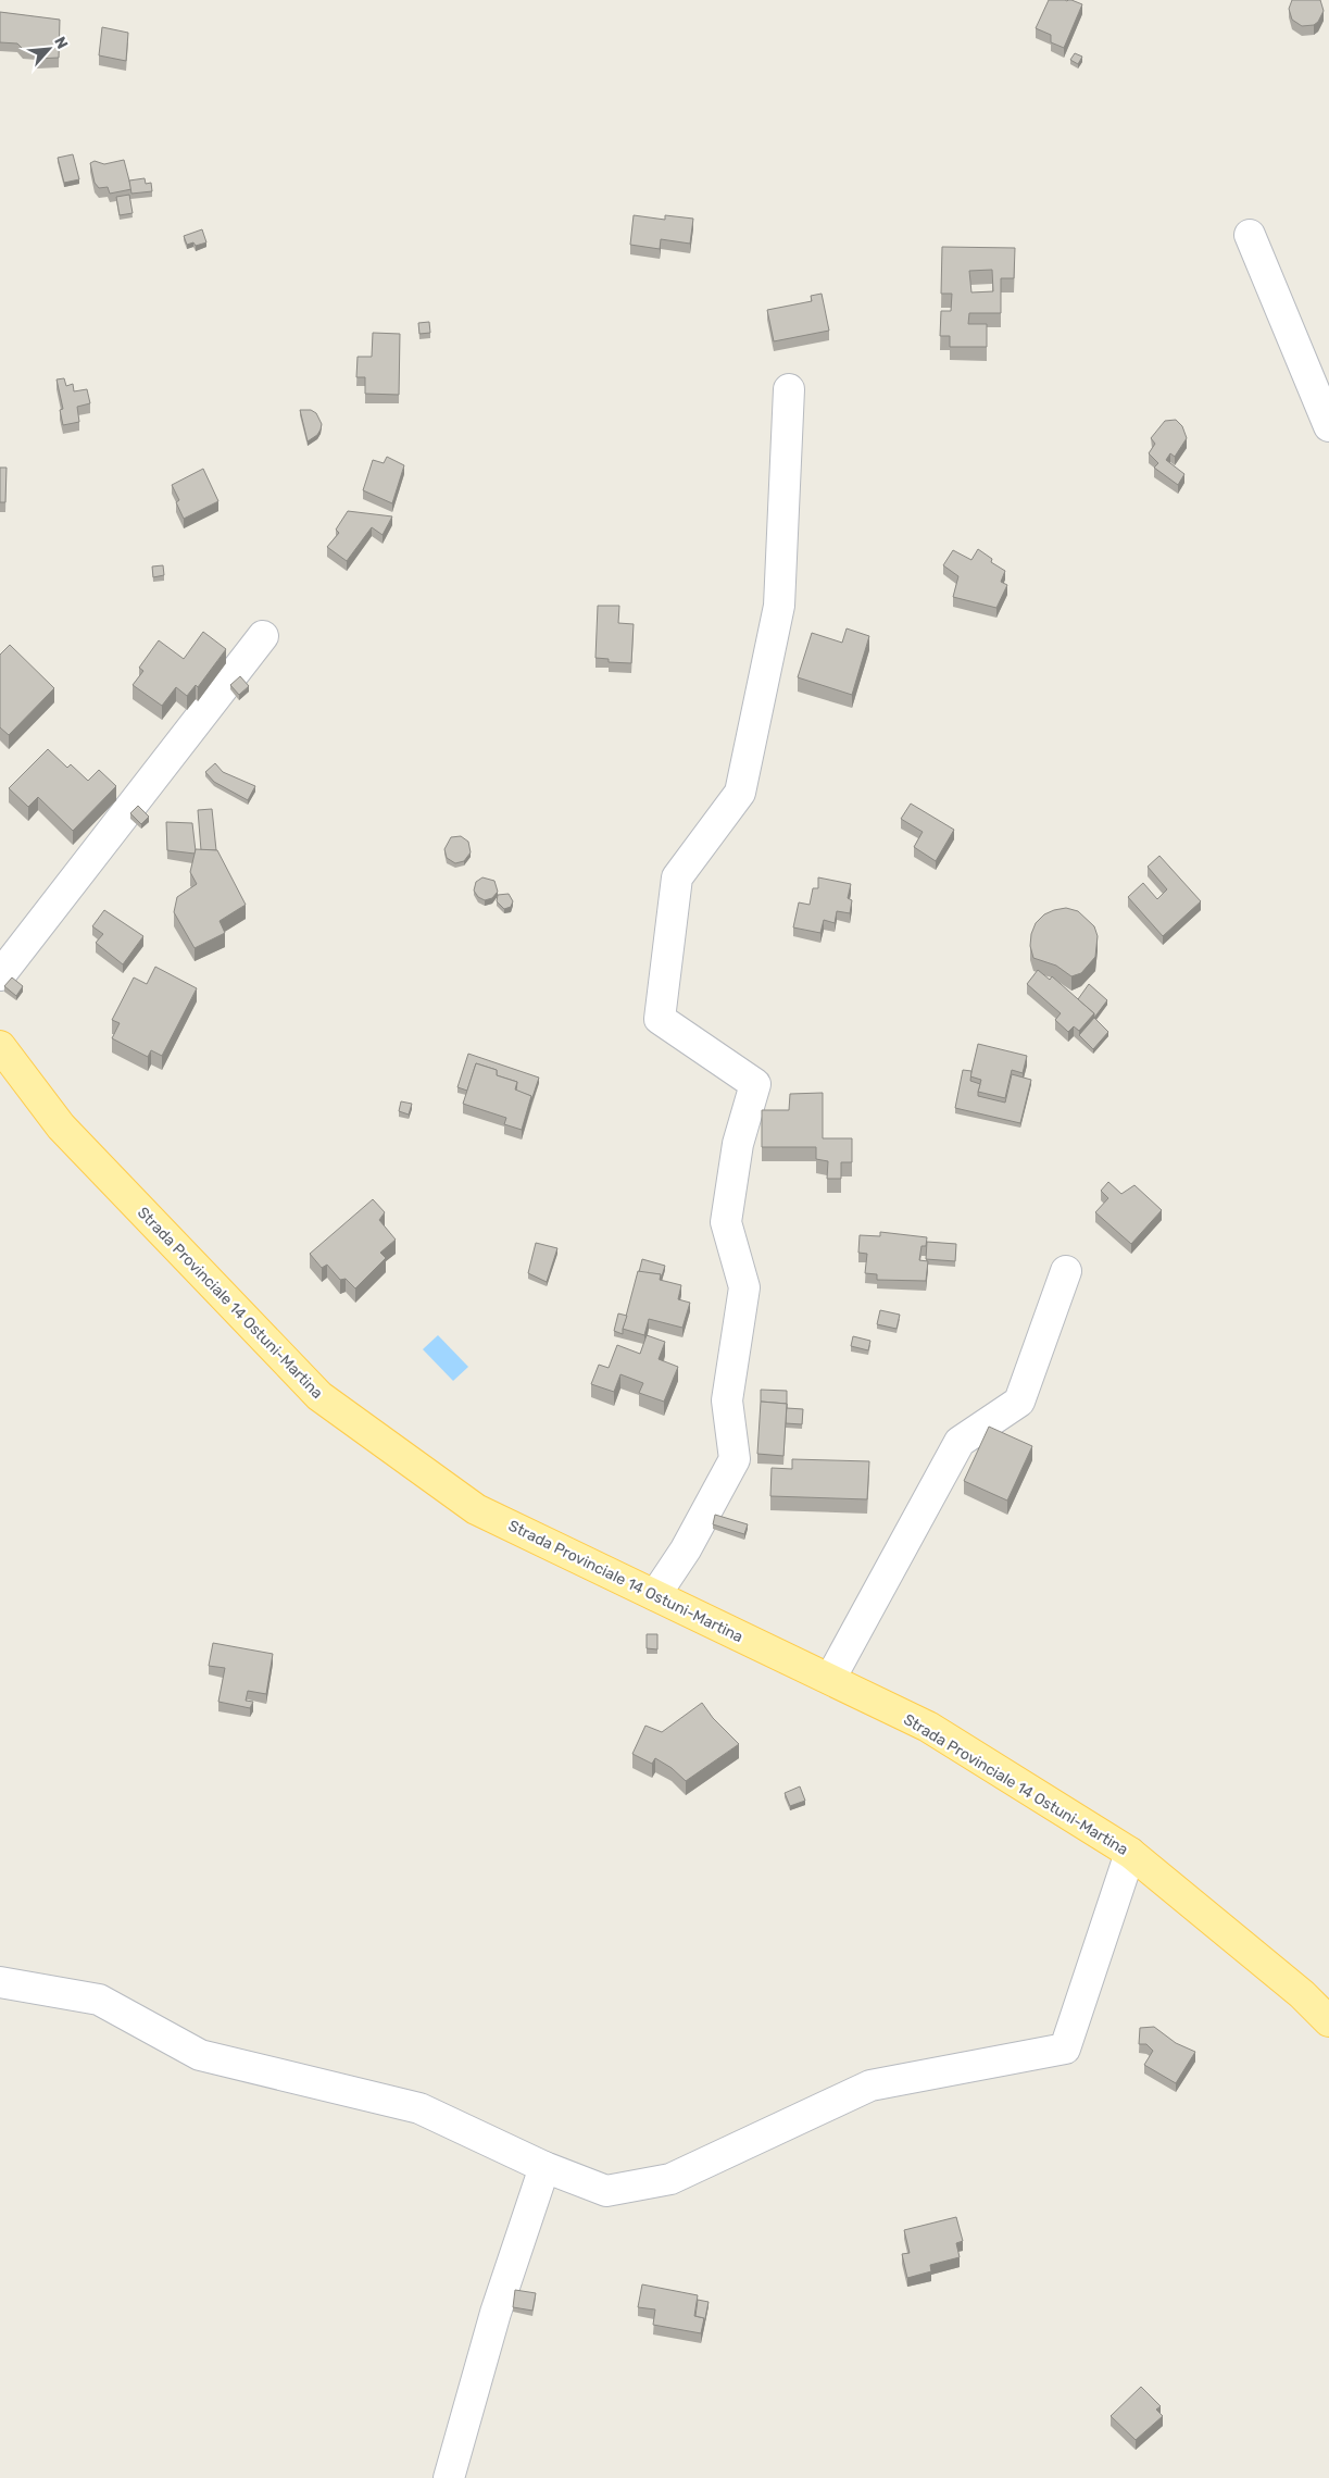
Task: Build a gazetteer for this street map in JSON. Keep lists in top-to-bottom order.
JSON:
{
  "streets": {
    "main road": ["Strada Provinciale 14 Ostuni-Martina"]
  },
  "north": "top right"
}
